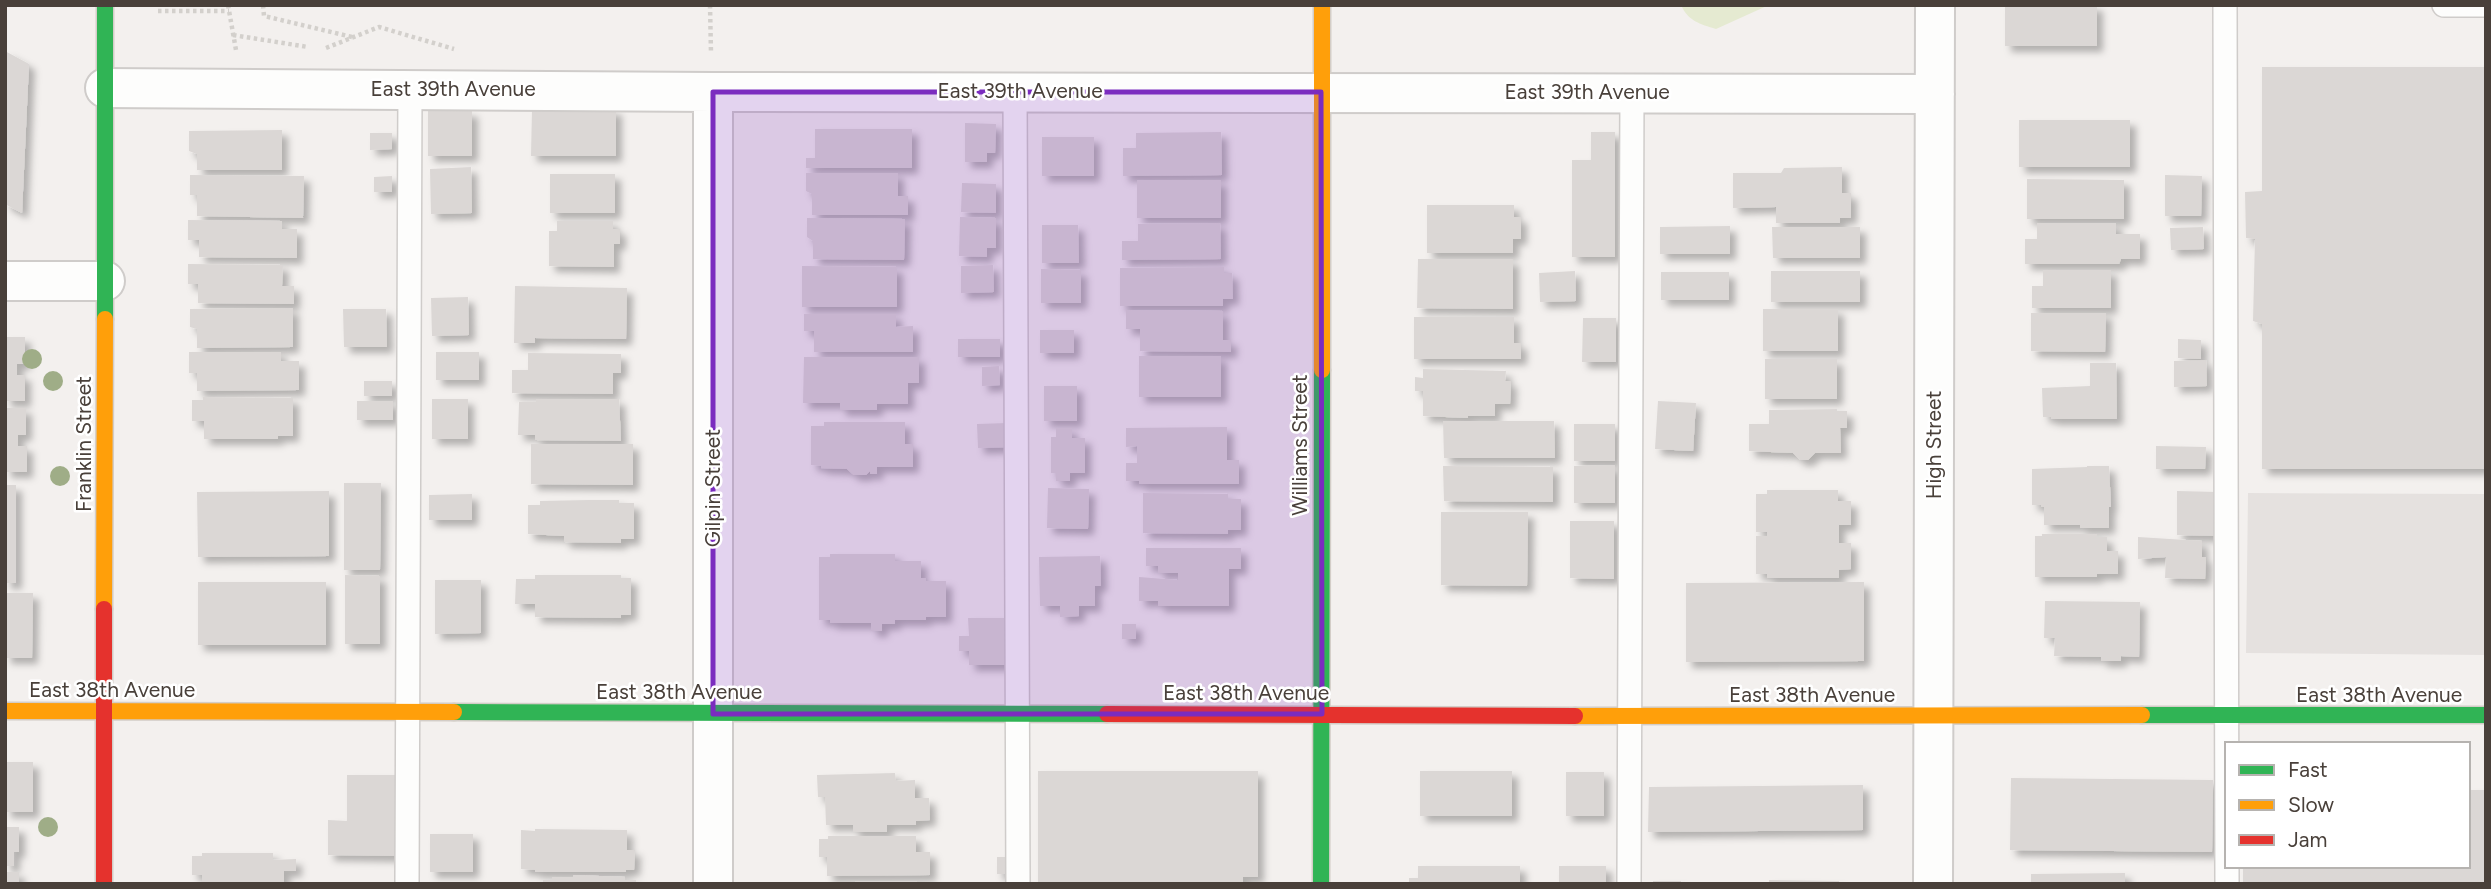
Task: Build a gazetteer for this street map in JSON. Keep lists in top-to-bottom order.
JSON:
{
  "streets": {
    "street": [
      "East 39th Avenue",
      "Franklin Street",
      "Williams Street",
      "High Street",
      "Gilpin Street",
      "East 38th Avenue"
    ]
  },
  "crossings": [
    ["East 39th Avenue", "Franklin Street"],
    ["East 39th Avenue", "Williams Street"],
    ["East 39th Avenue", "High Street"],
    ["East 39th Avenue", "Gilpin Street"],
    ["Franklin Street", "East 38th Avenue"],
    ["Williams Street", "East 38th Avenue"],
    ["High Street", "East 38th Avenue"],
    ["Gilpin Street", "East 38th Avenue"]
  ],
  "legend": ["Fast", "Slow", "Jam"]
}
